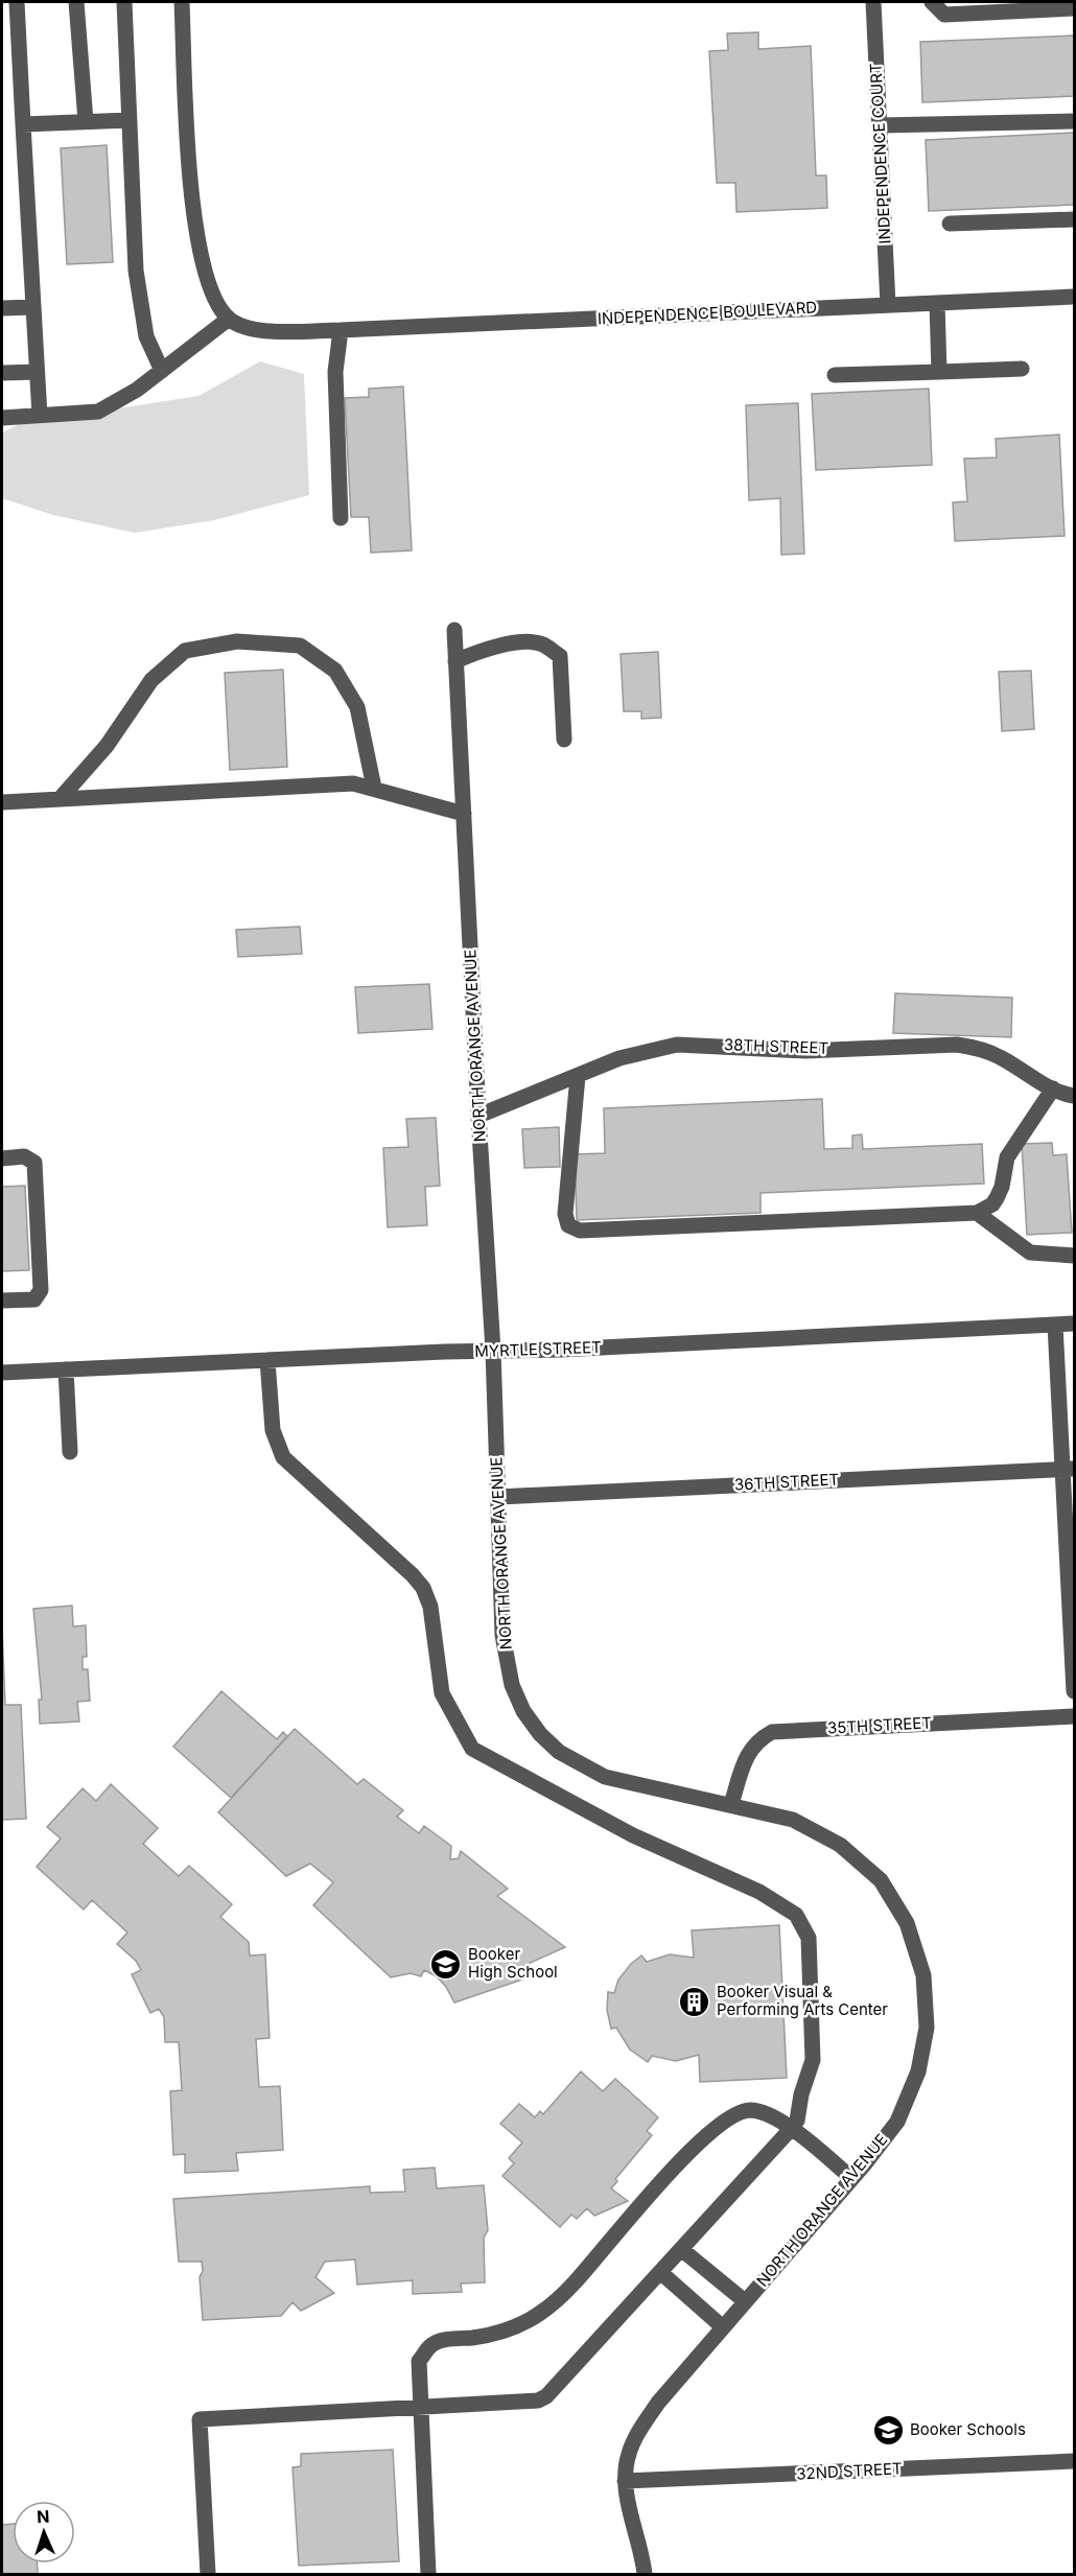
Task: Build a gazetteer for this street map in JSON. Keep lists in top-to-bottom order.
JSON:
{
  "streets": {
    "street": [
      "INDEPENDENCE COURT",
      "INDEPENDENCE BOULEVARD",
      "NORTH ORANGE AVENUE",
      "38TH STREET",
      "MYRTLE STREET",
      "36TH STREET",
      "35TH STREET",
      "32ND STREET"
    ]
  },
  "crossings": [
    ["INDEPENDENCE COURT", "INDEPENDENCE BOULEVARD"],
    ["NORTH ORANGE AVENUE", "38TH STREET"],
    ["NORTH ORANGE AVENUE", "MYRTLE STREET"],
    ["NORTH ORANGE AVENUE", "36TH STREET"],
    ["NORTH ORANGE AVENUE", "35TH STREET"],
    ["NORTH ORANGE AVENUE", "32ND STREET"]
  ],
  "places": {
    "school or university": ["Booker High School", "Booker Schools"],
    "building": ["Booker Visual & Performing Arts Center"]
  },
  "north": "top"
}
